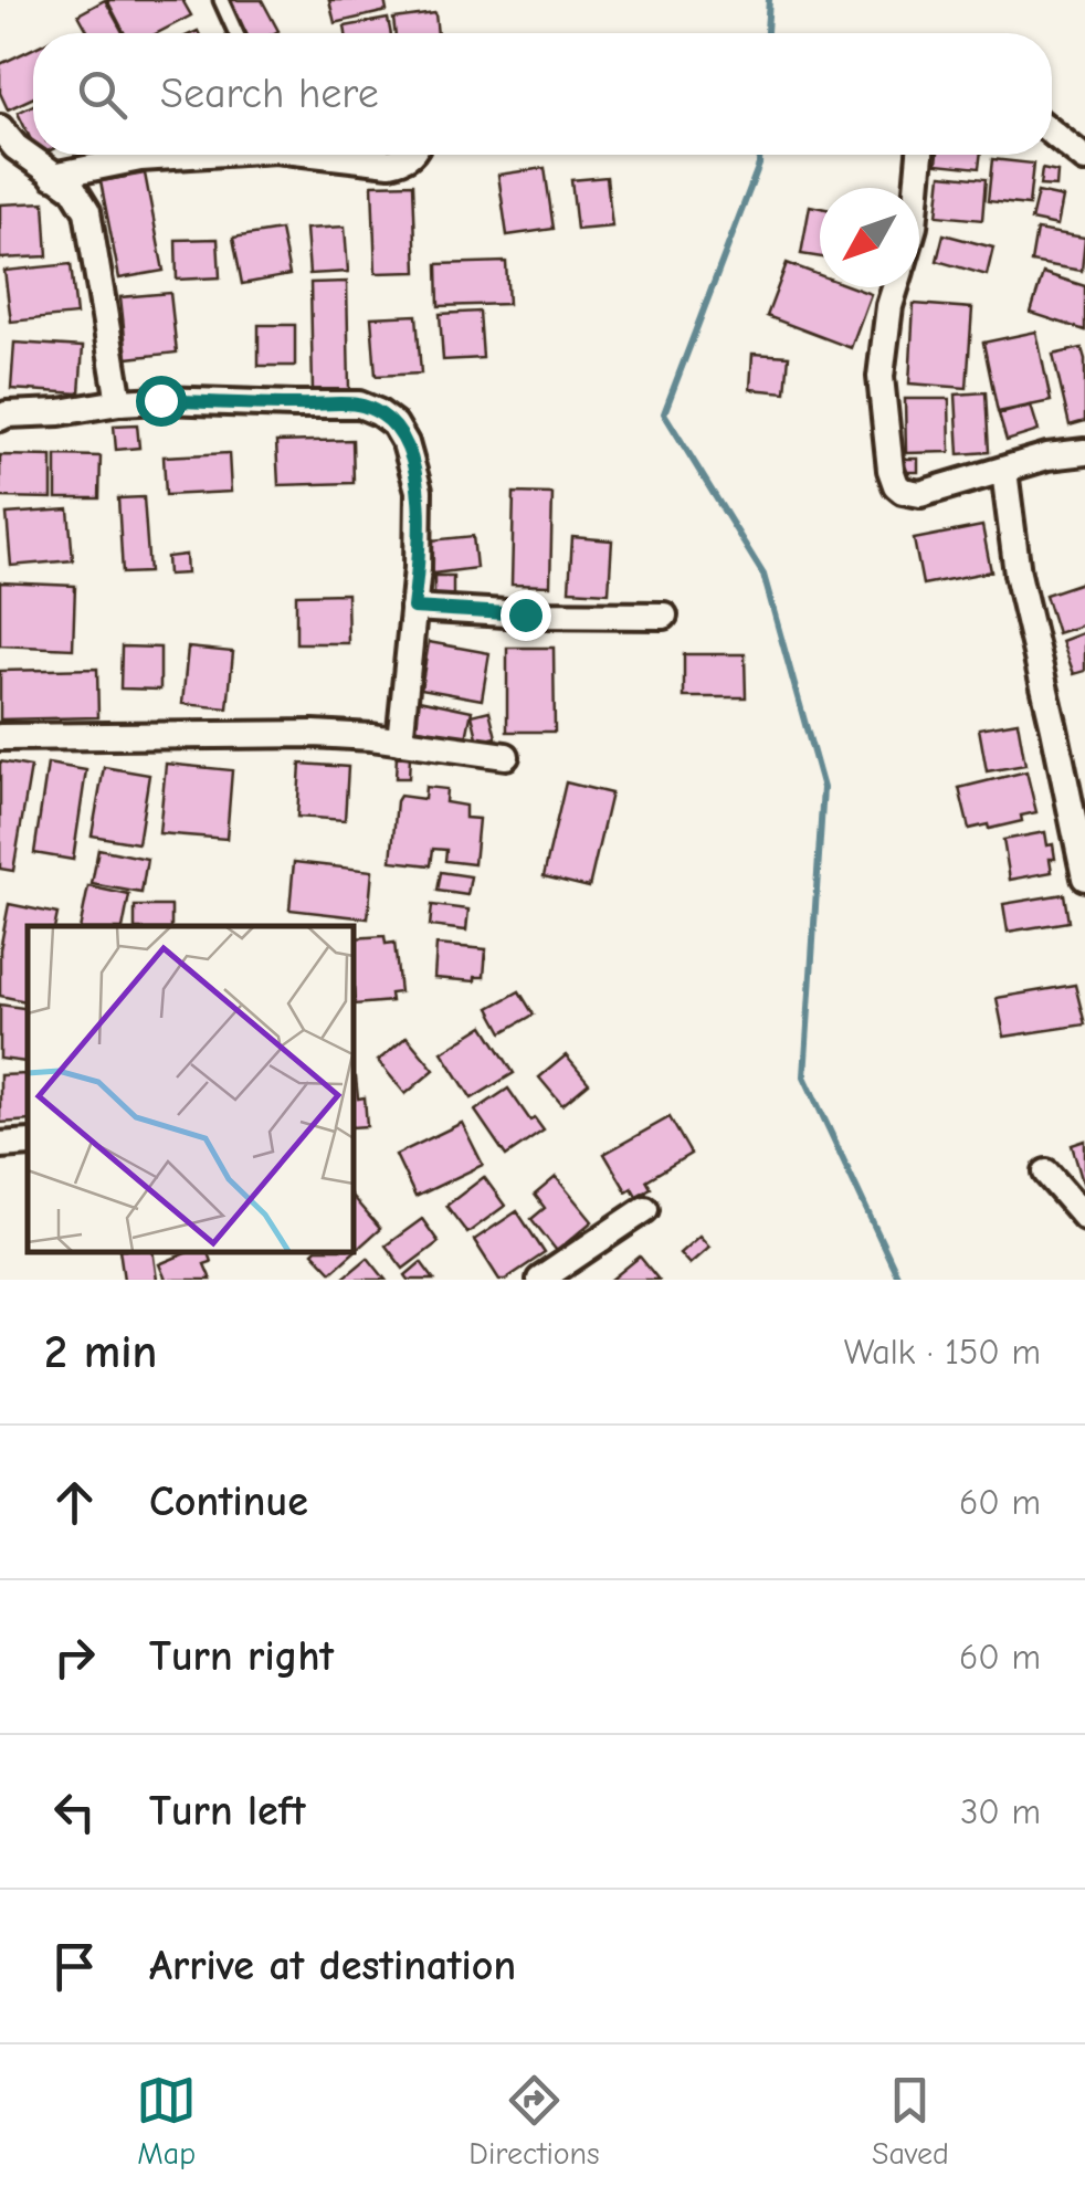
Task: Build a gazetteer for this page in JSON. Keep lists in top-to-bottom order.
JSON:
{
  "north": "bottom left",
  "page": {
    "search": "Search here",
    "heading": ["2 min", "Walk · 150 m"],
    "list": [
      ["Continue", "60 m"],
      ["Turn right", "60 m"],
      ["Turn left", "30 m"],
      "Arrive at destination"
    ],
    "nav": ["Map", "Directions", "Saved"]
  }
}
